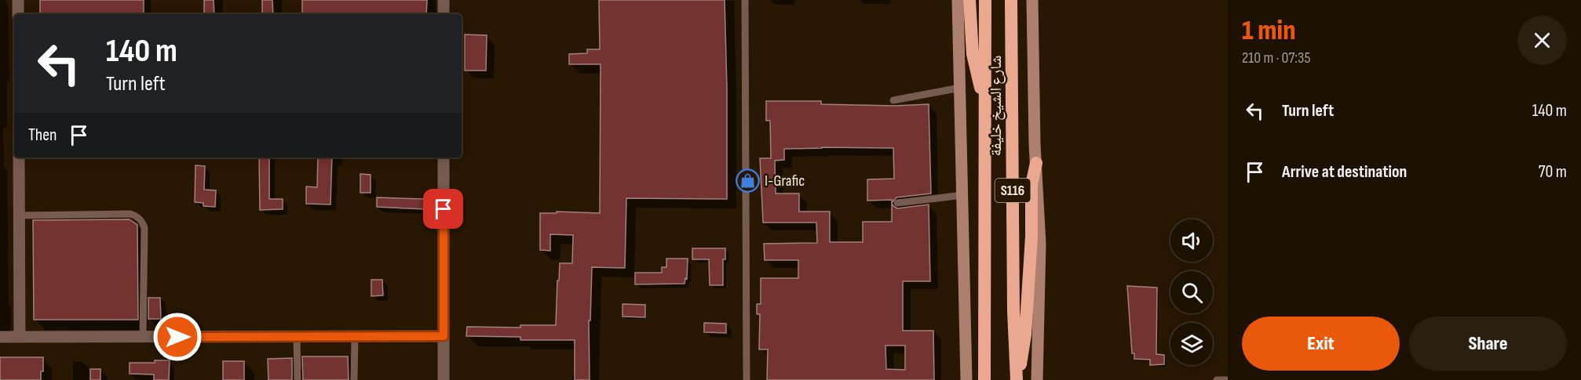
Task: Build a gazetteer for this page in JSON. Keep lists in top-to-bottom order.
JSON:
{
  "streets": {
    "highway": ["شارع الشيخ خليفة", "S116"]
  },
  "places": {
    "shop": ["I-Grafic"]
  },
  "page": {
    "heading": ["1 min", "210 m · 07:35"],
    "turn": ["140 m", "Turn left"],
    "list": [
      {
        "name": "Turn left",
        "value": "140 m"
      },
      {
        "name": "Arrive at destination",
        "value": "70 m"
      }
    ],
    "then": "Then",
    "buttons": ["Exit", "Share"]
  }
}
